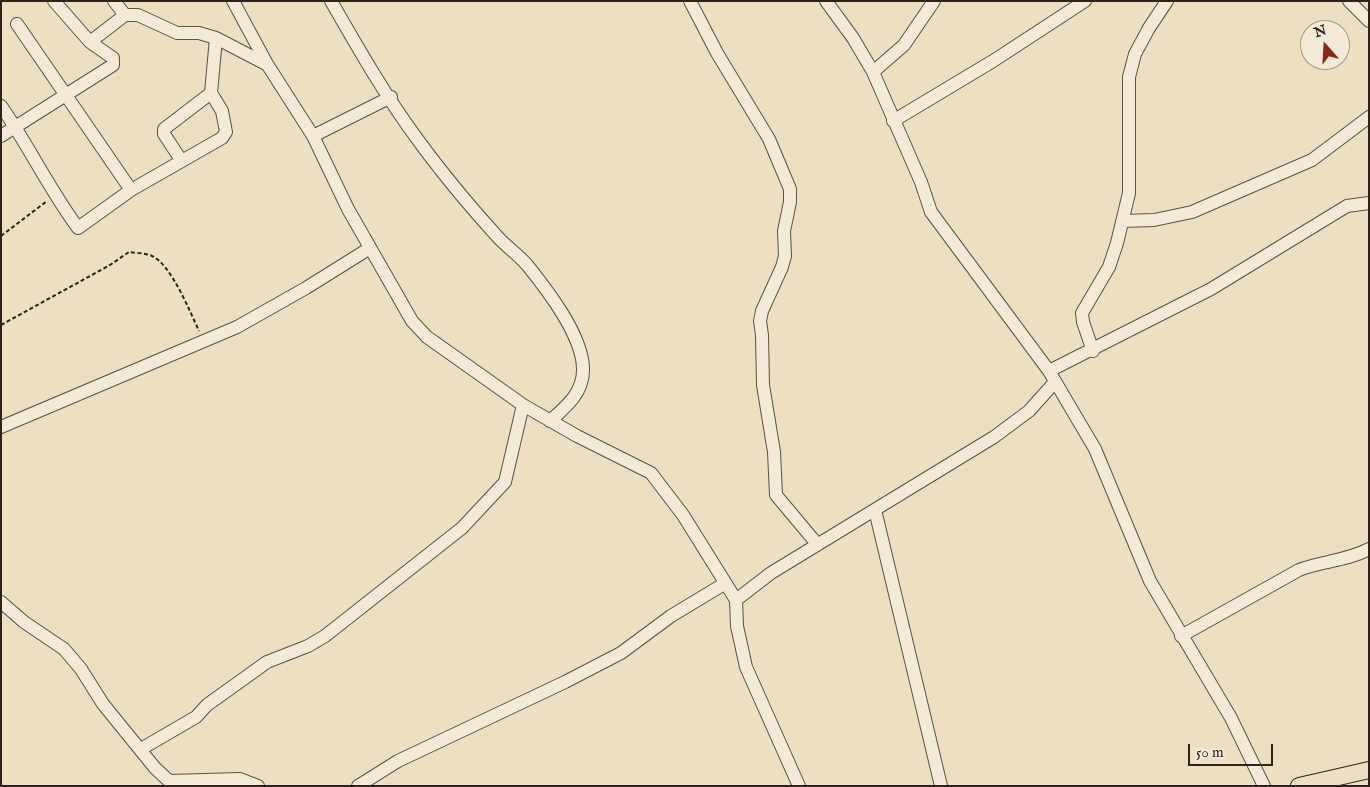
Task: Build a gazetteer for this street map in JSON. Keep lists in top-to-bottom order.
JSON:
{
  "scale_bar": "50 m",
  "north": "top"
}
